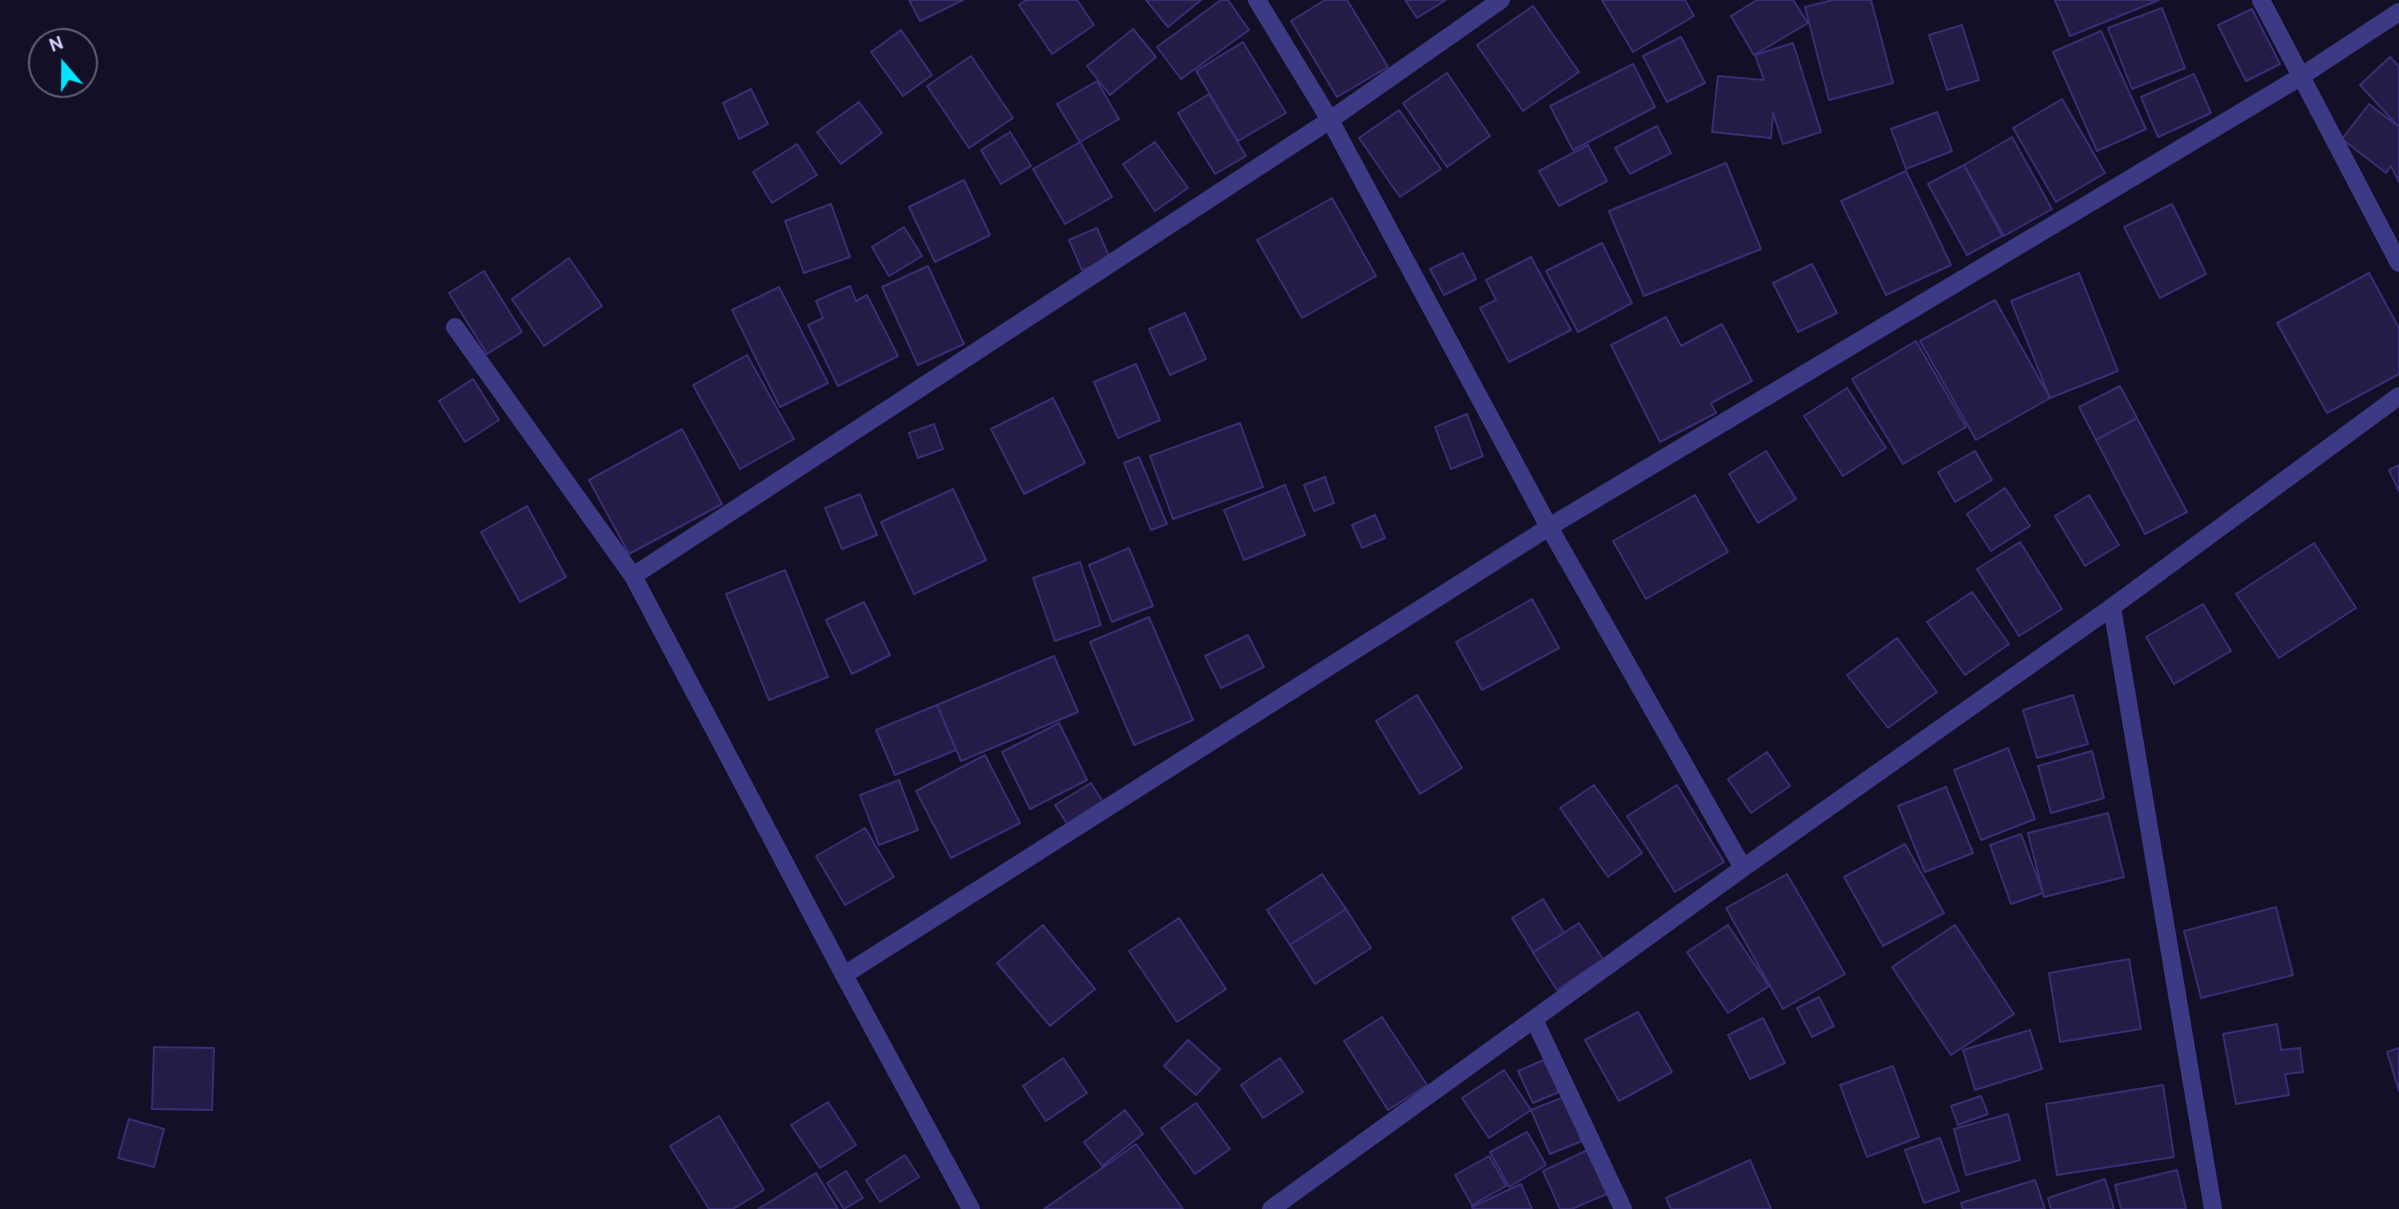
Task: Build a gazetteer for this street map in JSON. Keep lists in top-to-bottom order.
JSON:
{
  "north": "top"
}
